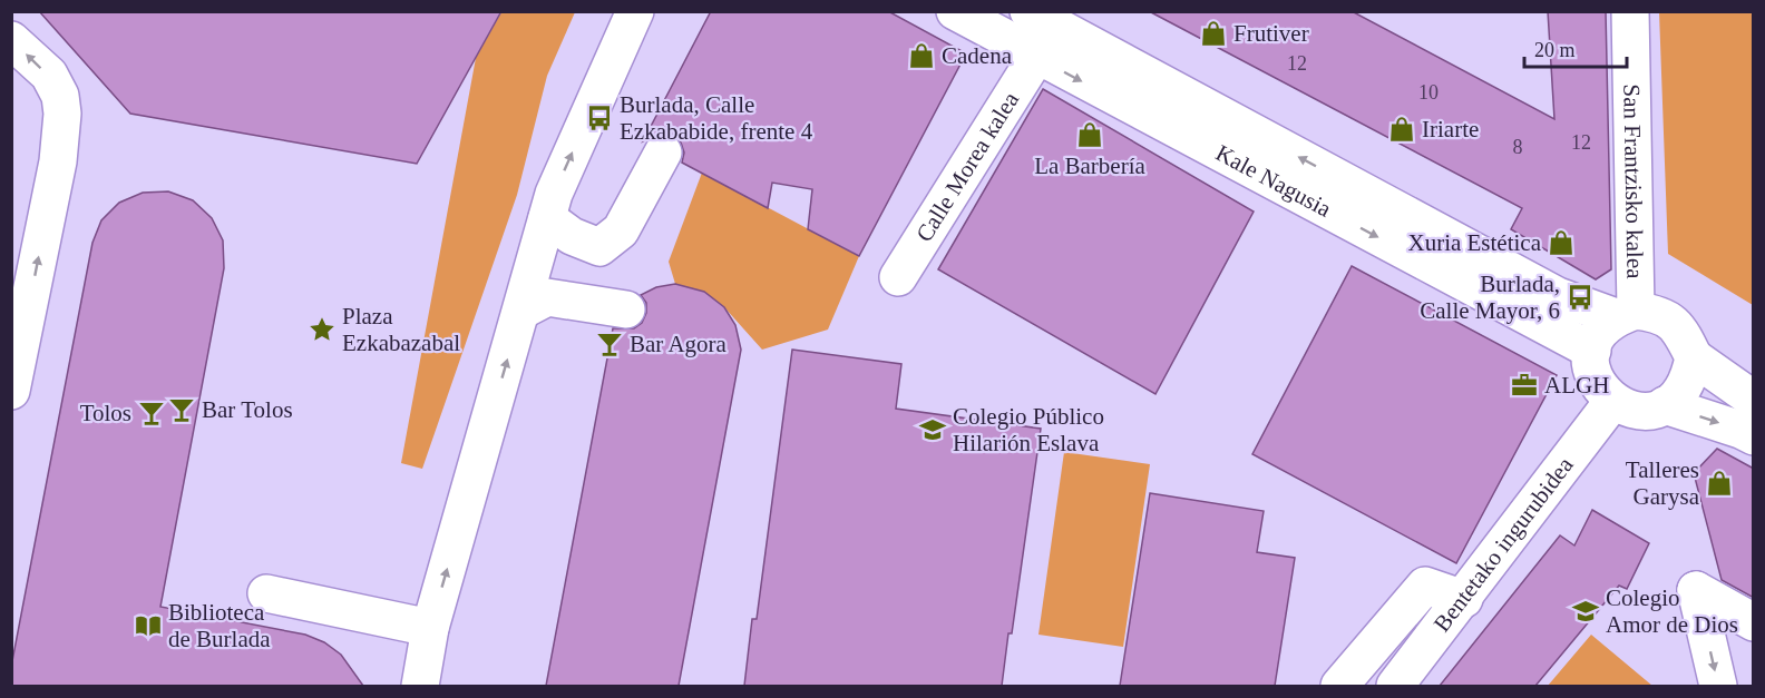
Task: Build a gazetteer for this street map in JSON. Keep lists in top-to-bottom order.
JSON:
{
  "streets": {
    "main road": [
      "Calle Morea kalea",
      "Kale Nagusia",
      "San Frantzisko kalea",
      "Bentetako ingurubidea"
    ]
  },
  "crossings": [
    ["Calle Morea kalea", "Kale Nagusia"],
    ["Kale Nagusia", "San Frantzisko kalea"],
    ["Kale Nagusia", "Bentetako ingurubidea"],
    ["San Frantzisko kalea", "Bentetako ingurubidea"]
  ],
  "places": {
    "shop": [
      "Frutiver",
      "Cadena",
      "Iriarte",
      "La Barbería",
      "Xuria Estética",
      "Talleres Garysa"
    ],
    "bus stop": ["Burlada, Calle Ezkababide, frente 4", "Burlada, Calle Mayor, 6"],
    "place": ["Plaza Ezkabazabal"],
    "bar": ["Bar Agora", "Bar Tolos", "Tolos"],
    "office": ["ALGH"],
    "school or university": ["Colegio Público Hilarión Eslava", "Colegio Amor de Dios"],
    "library": ["Biblioteca de Burlada"]
  },
  "house_numbers": [
    "12",
    "10",
    "12",
    "8"
  ],
  "scale_bar": "20 m"
}
